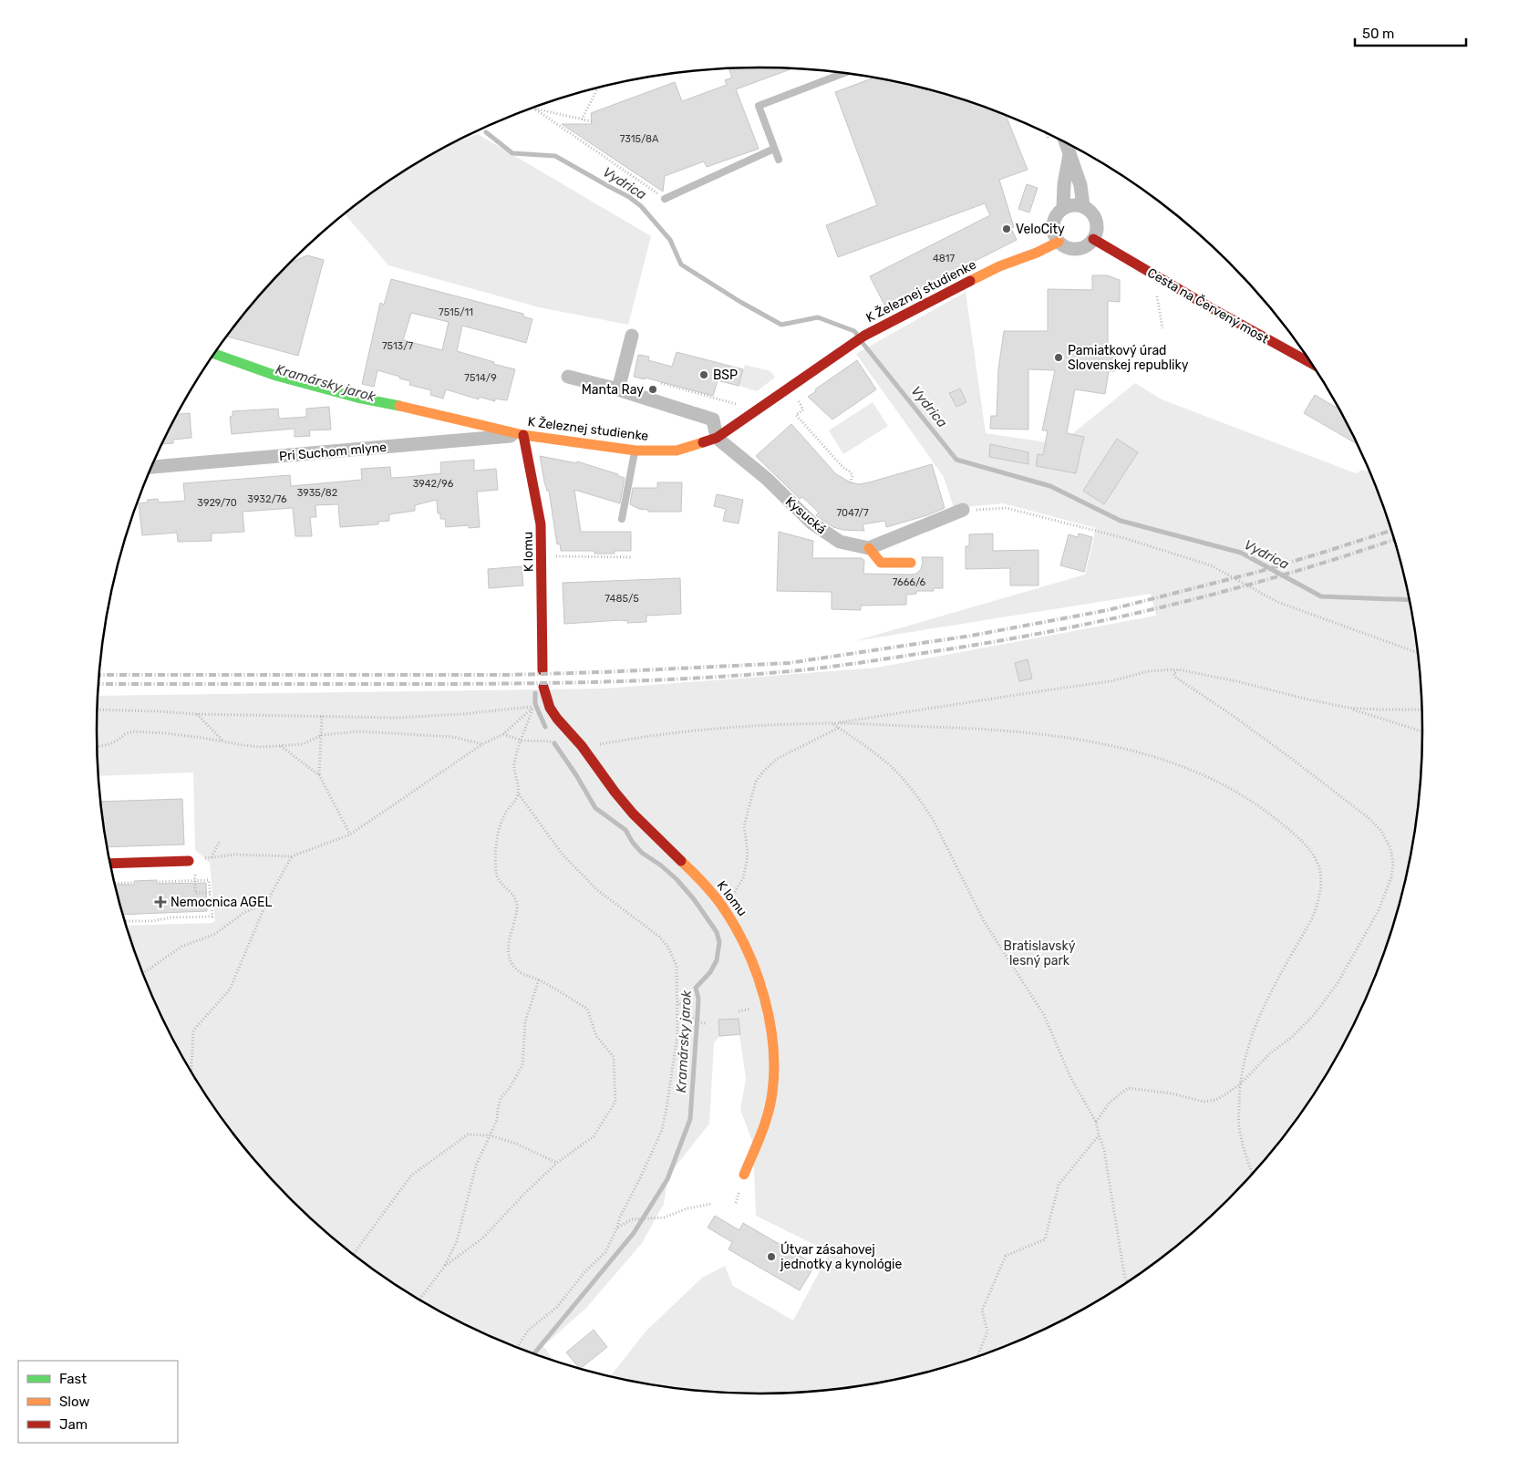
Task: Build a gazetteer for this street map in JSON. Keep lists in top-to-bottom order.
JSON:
{
  "streets": {
    "street": [
      "K Železnej studienke",
      "Cesta na Červený most",
      "Pri Suchom mlyne",
      "Kysucká",
      "K lomu"
    ]
  },
  "crossings": [
    ["K Železnej studienke", "Cesta na Červený most"],
    ["K Železnej studienke", "Pri Suchom mlyne"],
    ["K Železnej studienke", "Kysucká"],
    ["K Železnej studienke", "K lomu"],
    ["Pri Suchom mlyne", "K lomu"]
  ],
  "water": ["Vydrica", "Kramársky jarok"],
  "parks": ["Bratislavský lesný park"],
  "places": {
    "other": [
      "VeloCity",
      "Pamiatkový úrad Slovenskej republiky",
      "BSP",
      "Manta Ray",
      "Útvar zásahovej jednotky a kynológie"
    ],
    "health": ["Nemocnica AGEL"]
  },
  "house_numbers": [
    "7315/8A",
    "4817",
    "7515/11",
    "7513/7",
    "7514/9",
    "3942/96",
    "3935/82",
    "3932/76",
    "3929/70",
    "7047/7",
    "7666/6",
    "7485/5"
  ],
  "legend": ["Fast", "Slow", "Jam"],
  "scale_bar": "50 m"
}
